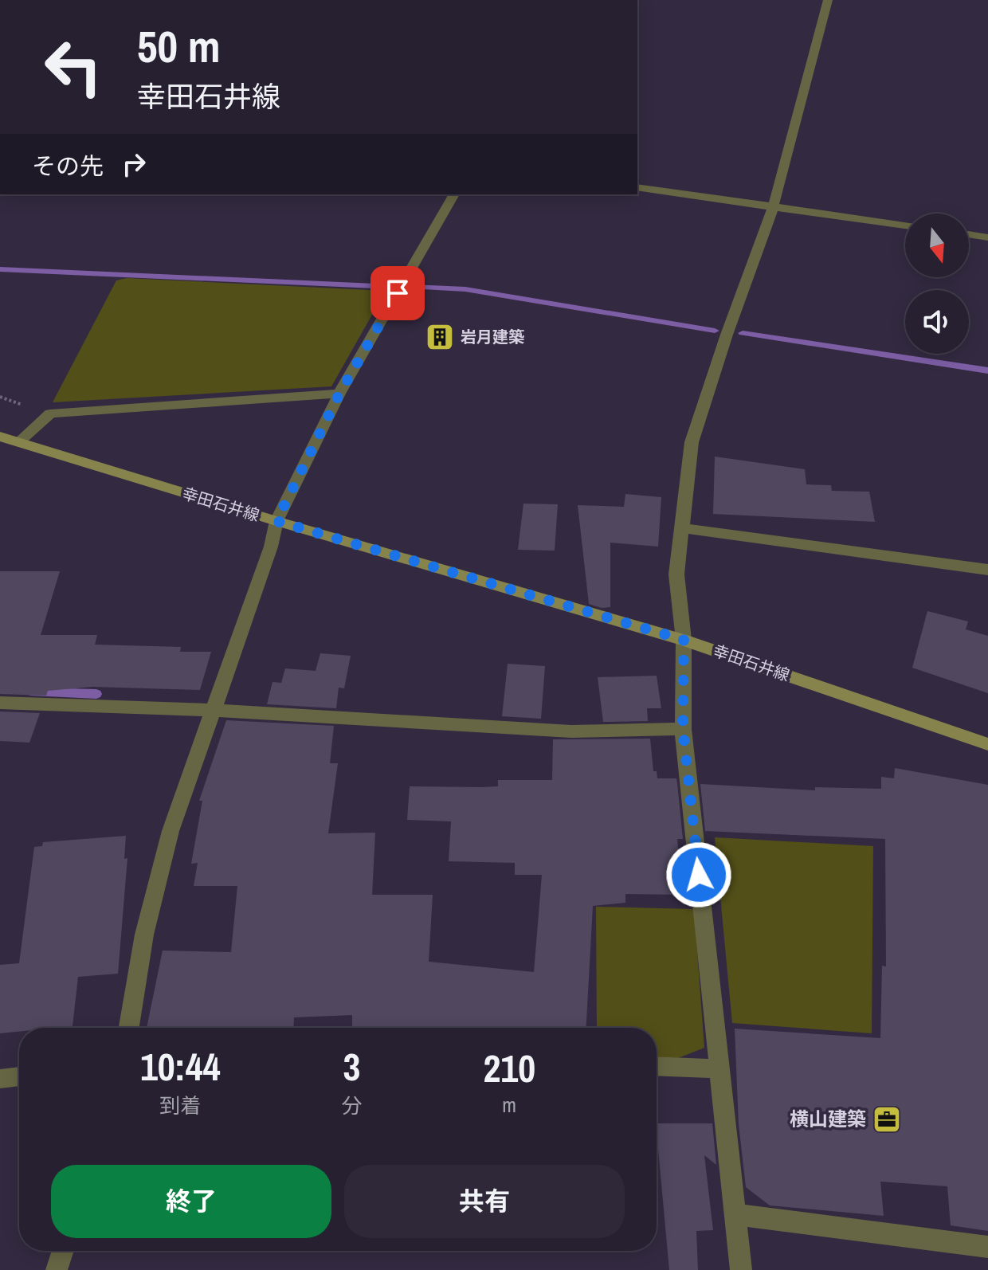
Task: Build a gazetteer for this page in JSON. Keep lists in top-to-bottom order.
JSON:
{
  "streets": {
    "main road": ["幸田石井線"]
  },
  "places": {
    "building": ["岩月建築"],
    "office": ["横山建築"]
  },
  "north": "bottom",
  "page": {
    "turn": ["50 m", "幸田石井線"],
    "then": "その先",
    "eta": [
      "10:44",
      "到着",
      "3",
      "分",
      "210",
      "m"
    ],
    "buttons": ["終了", "共有"]
  }
}
